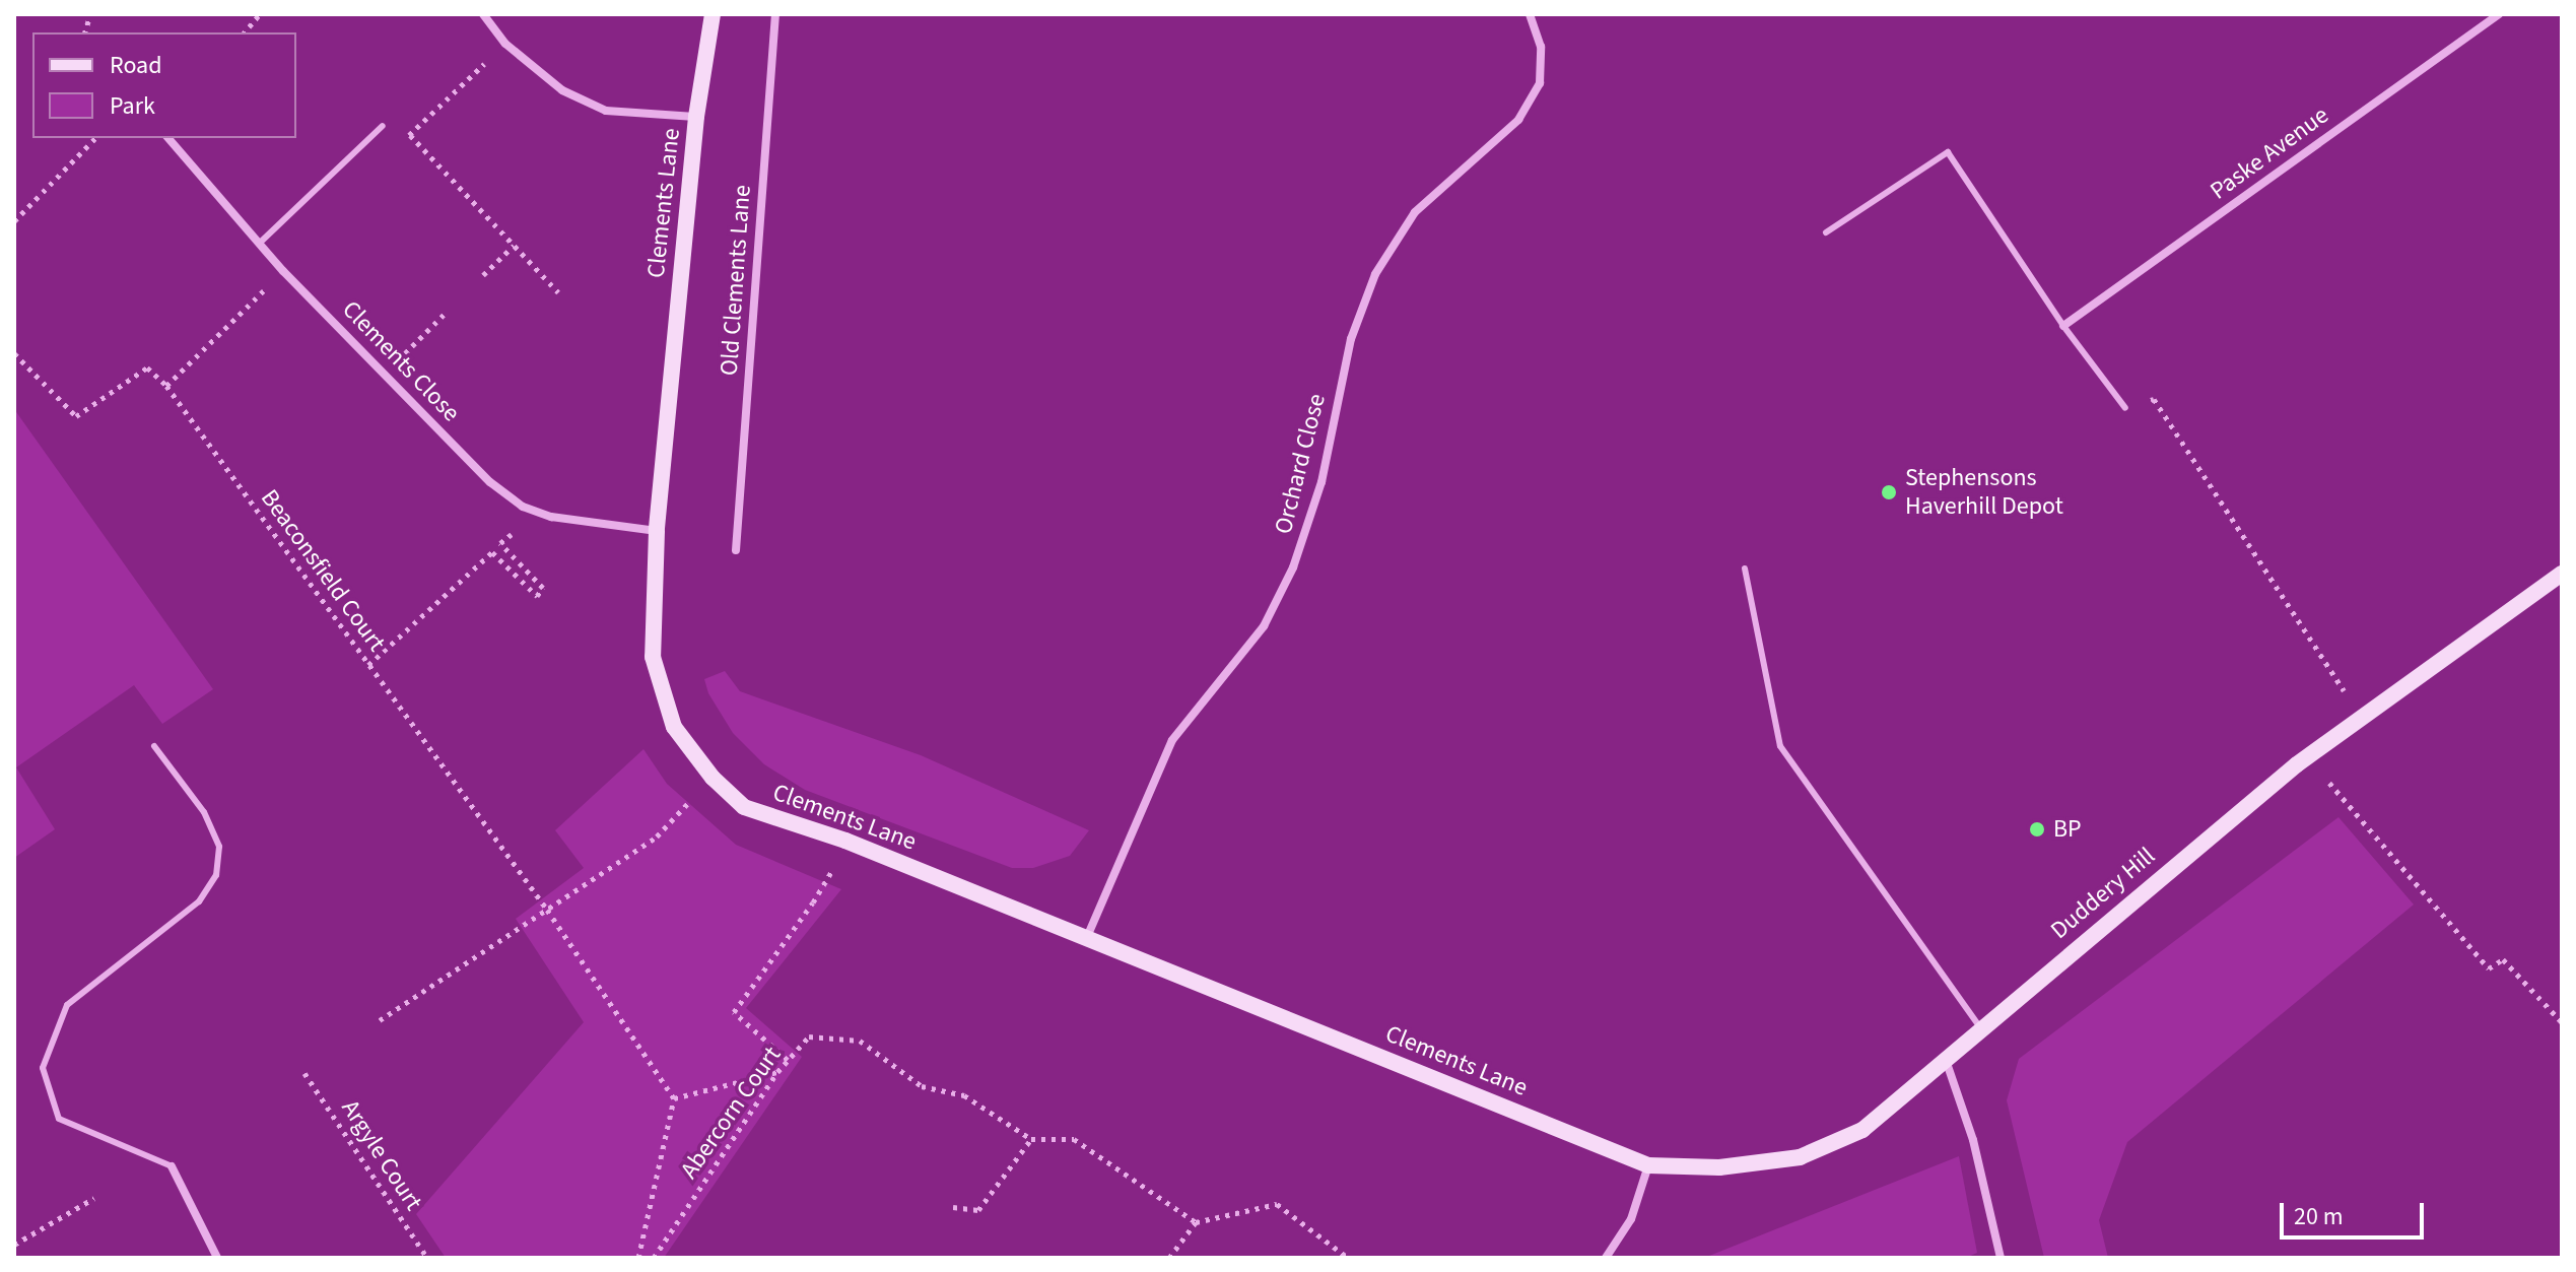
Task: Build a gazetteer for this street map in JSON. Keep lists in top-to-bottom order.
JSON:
{
  "streets": {
    "street": [
      "Paske Avenue",
      "Clements Lane",
      "Old Clements Lane",
      "Clements Close",
      "Orchard Close",
      "Duddery Hill"
    ],
    "path": ["Beaconsfield Court", "Abercorn Court", "Argyle Court"]
  },
  "crossings": [
    ["Clements Lane", "Clements Close"],
    ["Clements Lane", "Orchard Close"],
    ["Clements Lane", "Duddery Hill"]
  ],
  "places": ["Stephensons Haverhill Depot", "BP"],
  "legend": ["Road", "Park"],
  "scale_bar": "20 m"
}
